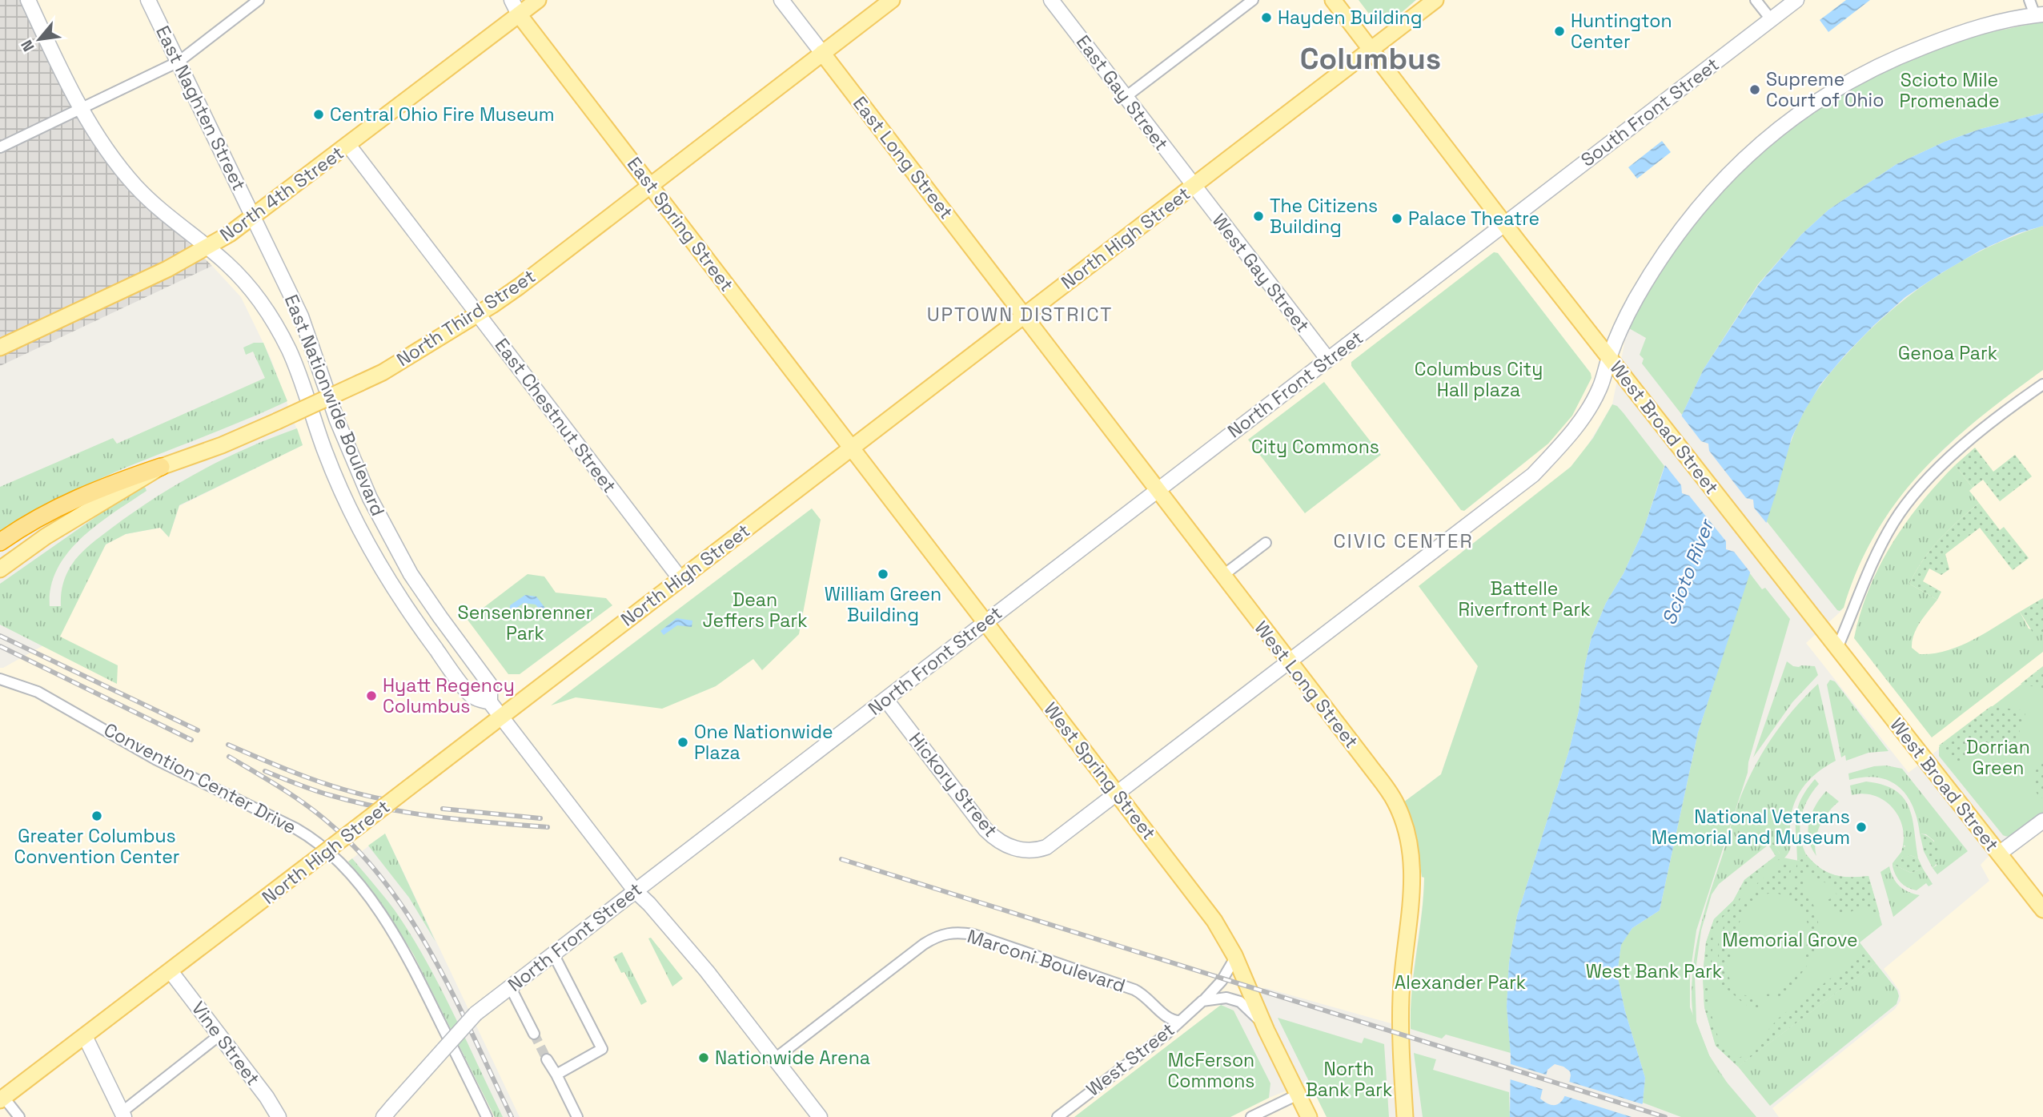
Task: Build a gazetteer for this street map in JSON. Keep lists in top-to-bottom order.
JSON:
{
  "streets": {
    "main road": [
      "East Long Street",
      "North 4th Street",
      "East Spring Street",
      "North High Street",
      "North Third Street",
      "West Broad Street",
      "West Long Street",
      "West Spring Street"
    ],
    "street": [
      "East Gay Street",
      "East Naghten Street",
      "South Front Street",
      "West Gay Street",
      "North Front Street",
      "East Nationwide Boulevard",
      "East Chestnut Street",
      "Convention Center Drive",
      "Hickory Street",
      "Marconi Boulevard",
      "Vine Street",
      "West Street"
    ]
  },
  "crossings": [
    ["East Gay Street", "North High Street"],
    ["East Gay Street", "West Gay Street"],
    ["East Naghten Street", "North 4th Street"],
    ["East Naghten Street", "East Nationwide Boulevard"],
    ["South Front Street", "North Front Street"],
    ["South Front Street", "West Broad Street"],
    ["East Long Street", "North High Street"],
    ["East Long Street", "North Third Street"],
    ["East Long Street", "West Long Street"],
    ["North 4th Street", "East Spring Street"],
    ["North 4th Street", "East Nationwide Boulevard"],
    ["North 4th Street", "East Chestnut Street"],
    ["East Spring Street", "North High Street"],
    ["East Spring Street", "North Third Street"],
    ["East Spring Street", "West Spring Street"],
    ["North High Street", "West Gay Street"],
    ["North High Street", "East Nationwide Boulevard"],
    ["North High Street", "East Chestnut Street"],
    ["North High Street", "West Broad Street"],
    ["North High Street", "West Long Street"],
    ["North High Street", "West Spring Street"],
    ["North High Street", "Vine Street"],
    ["West Gay Street", "North Front Street"],
    ["North Third Street", "East Chestnut Street"],
    ["North Front Street", "East Nationwide Boulevard"],
    ["North Front Street", "West Broad Street"],
    ["North Front Street", "West Long Street"],
    ["North Front Street", "West Spring Street"],
    ["North Front Street", "Hickory Street"],
    ["East Nationwide Boulevard", "Marconi Boulevard"],
    ["West Spring Street", "Hickory Street"],
    ["West Spring Street", "West Street"],
    ["Marconi Boulevard", "West Street"]
  ],
  "districts": ["Columbus", "UPTOWN DISTRICT", "CIVIC CENTER"],
  "water": ["Scioto River"],
  "parks": [
    "Scioto Mile Promenade",
    "Genoa Park",
    "Columbus City Hall plaza",
    "City Commons",
    "Battelle Riverfront Park",
    "Dean Jeffers Park",
    "Sensenbrenner Park",
    "Dorrian Green",
    "Memorial Grove",
    "West Bank Park",
    "Alexander Park",
    "McFerson Commons",
    "North Bank Park"
  ],
  "places": [
    "Hayden Building",
    "Huntington Center",
    "Supreme Court of Ohio",
    "Central Ohio Fire Museum",
    "The Citizens Building",
    "Palace Theatre",
    "William Green Building",
    "Hyatt Regency Columbus",
    "One Nationwide Plaza",
    "Greater Columbus Convention Center",
    "National Veterans Memorial and Museum",
    "Nationwide Arena"
  ],
  "north": "bottom left"
}
